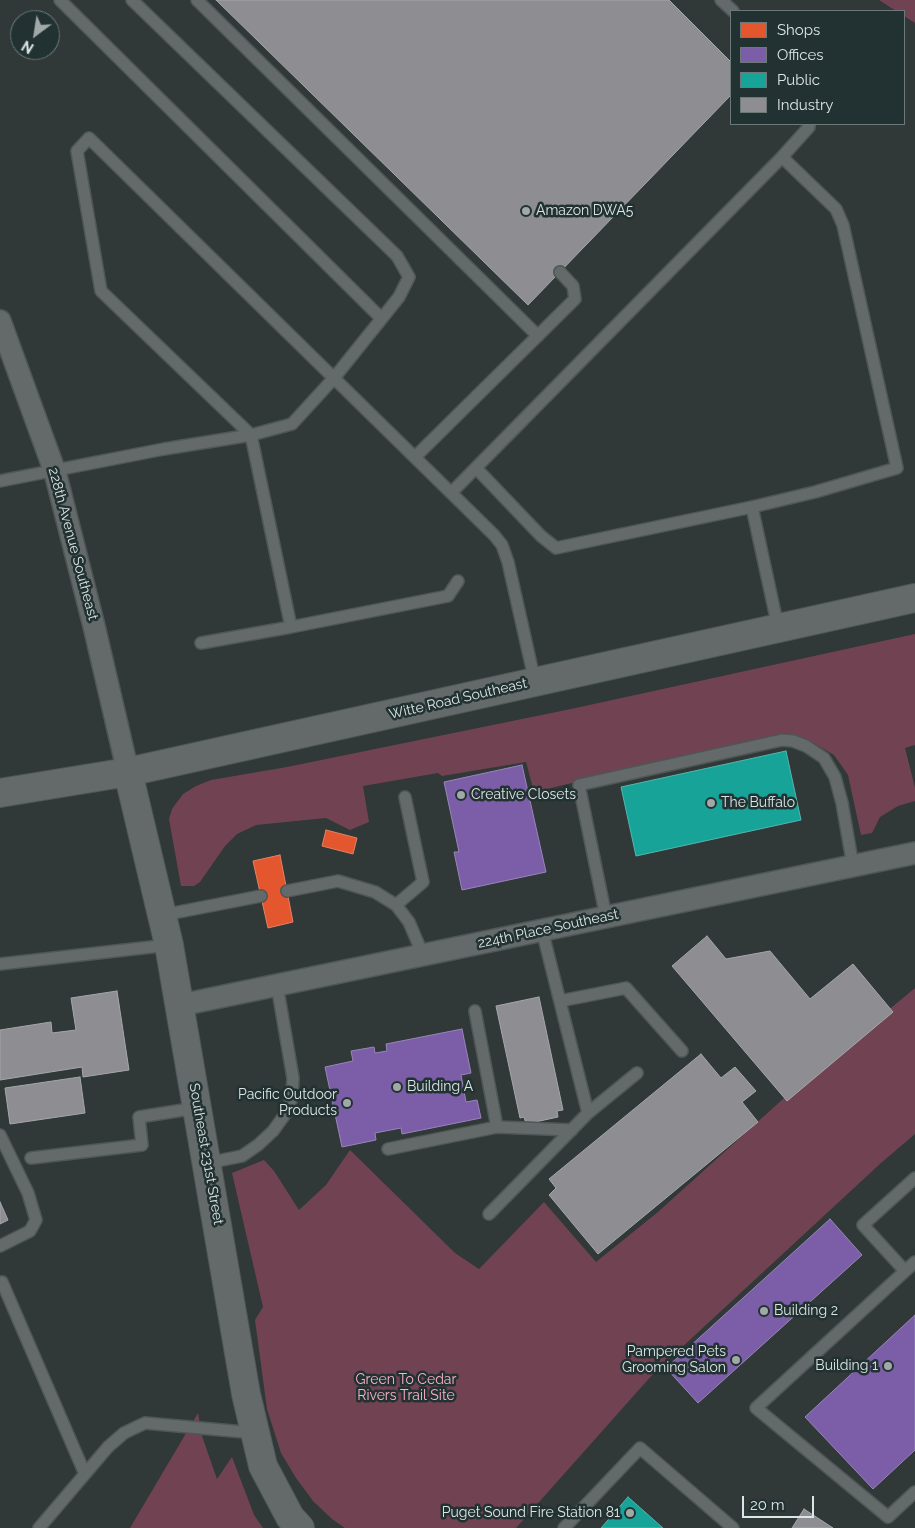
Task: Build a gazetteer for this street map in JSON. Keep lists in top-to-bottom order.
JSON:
{
  "streets": {
    "street": [
      "228th Avenue Southeast",
      "Witte Road Southeast",
      "224th Place Southeast",
      "Southeast 231st Street"
    ]
  },
  "crossings": [
    ["228th Avenue Southeast", "Witte Road Southeast"],
    ["228th Avenue Southeast", "Southeast 231st Street"],
    ["Witte Road Southeast", "Southeast 231st Street"],
    ["224th Place Southeast", "Southeast 231st Street"]
  ],
  "parks": ["Green To Cedar Rivers Trail Site"],
  "places": [
    "Amazon DWA5",
    "Creative Closets",
    "The Buffalo",
    "Building A",
    "Pacific Outdoor Products",
    "Building 2",
    "Pampered Pets Grooming Salon",
    "Building 1",
    "Puget Sound Fire Station 81"
  ],
  "legend": [
    "Shops",
    "Offices",
    "Public",
    "Industry"
  ],
  "scale_bar": "20 m",
  "north": "bottom left"
}
